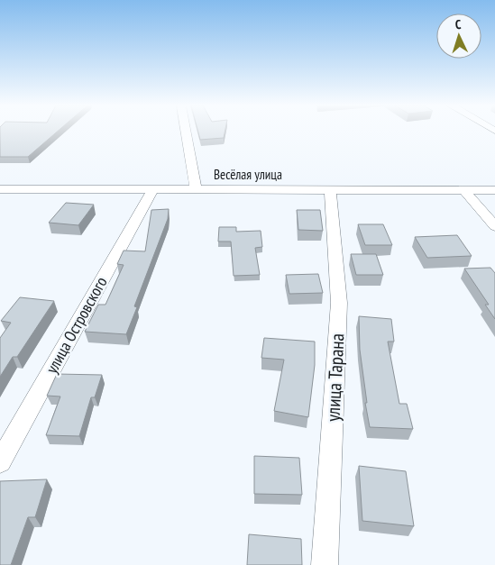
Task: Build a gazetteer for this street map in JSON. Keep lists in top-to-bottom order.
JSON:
{
  "streets": {
    "street": ["Весёлая улица", "улица Островского", "улица Тарана"]
  },
  "crossings": [
    ["Весёлая улица", "улица Островского"],
    ["Весёлая улица", "улица Тарана"]
  ],
  "north": "top"
}
